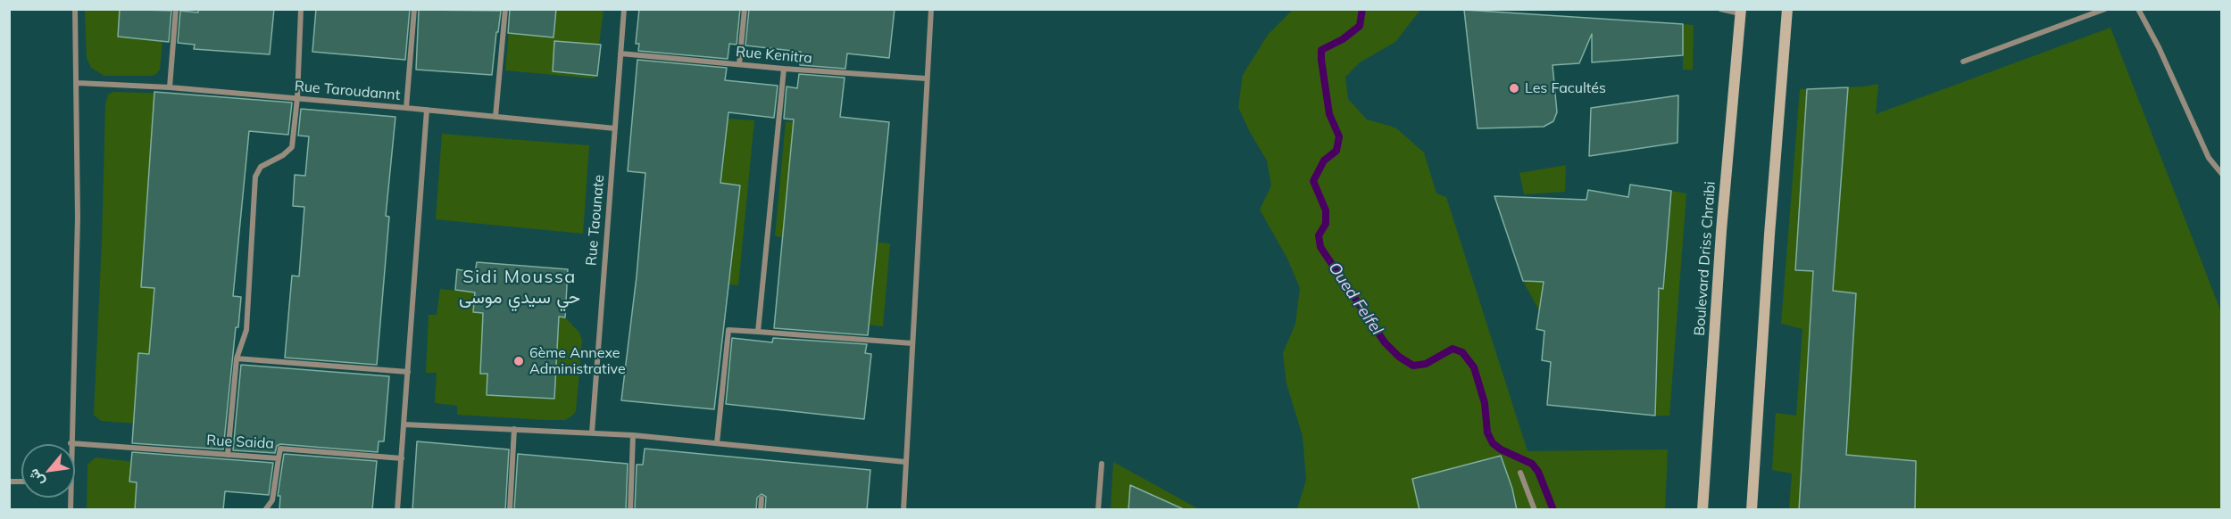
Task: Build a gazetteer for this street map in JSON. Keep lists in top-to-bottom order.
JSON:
{
  "streets": {
    "main road": ["Boulevard Driss Chraibi"],
    "street": [
      "Rue Kenitra",
      "Rue Taroudannt",
      "Rue Taounate",
      "Rue Saida"
    ]
  },
  "crossings": [
    ["Rue Kenitra", "Rue Taounate"],
    ["Rue Taroudannt", "Rue Taounate"]
  ],
  "districts": ["Sidi Moussa حي سيدي موسى"],
  "water": ["Oued Felfel"],
  "places": ["Les Facultés", "6ème Annexe Administrative"],
  "north": "bottom left"
}
